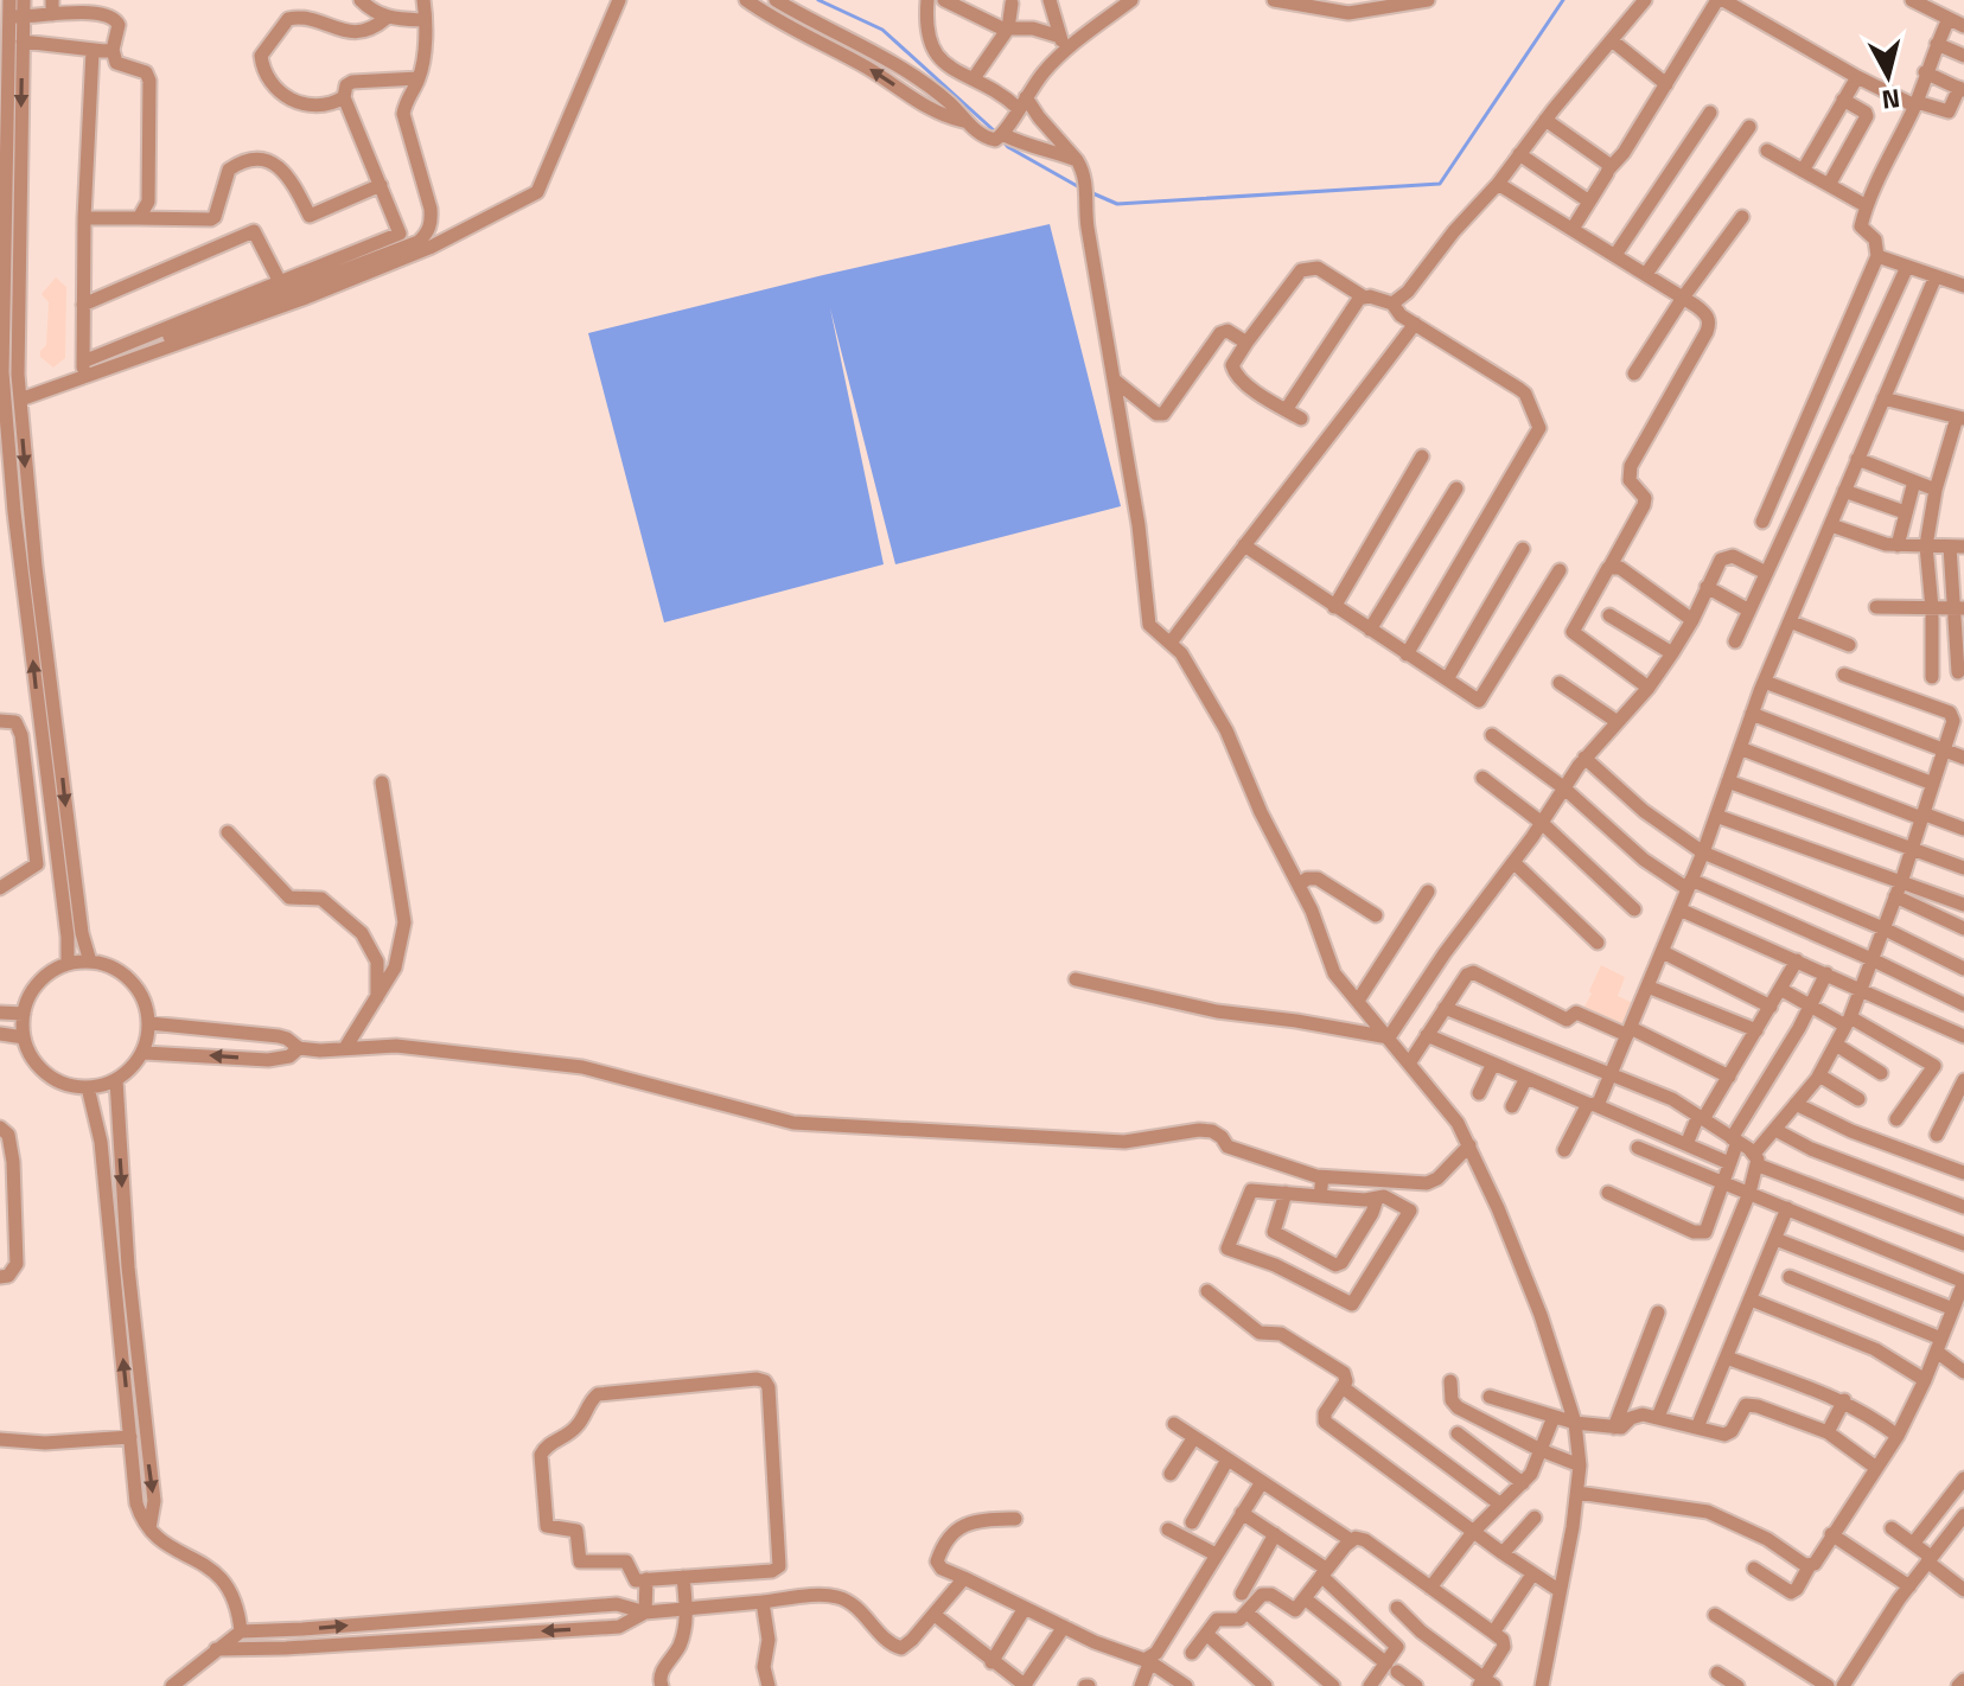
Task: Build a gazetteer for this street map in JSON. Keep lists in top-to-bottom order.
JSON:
{
  "north": "bottom"
}
